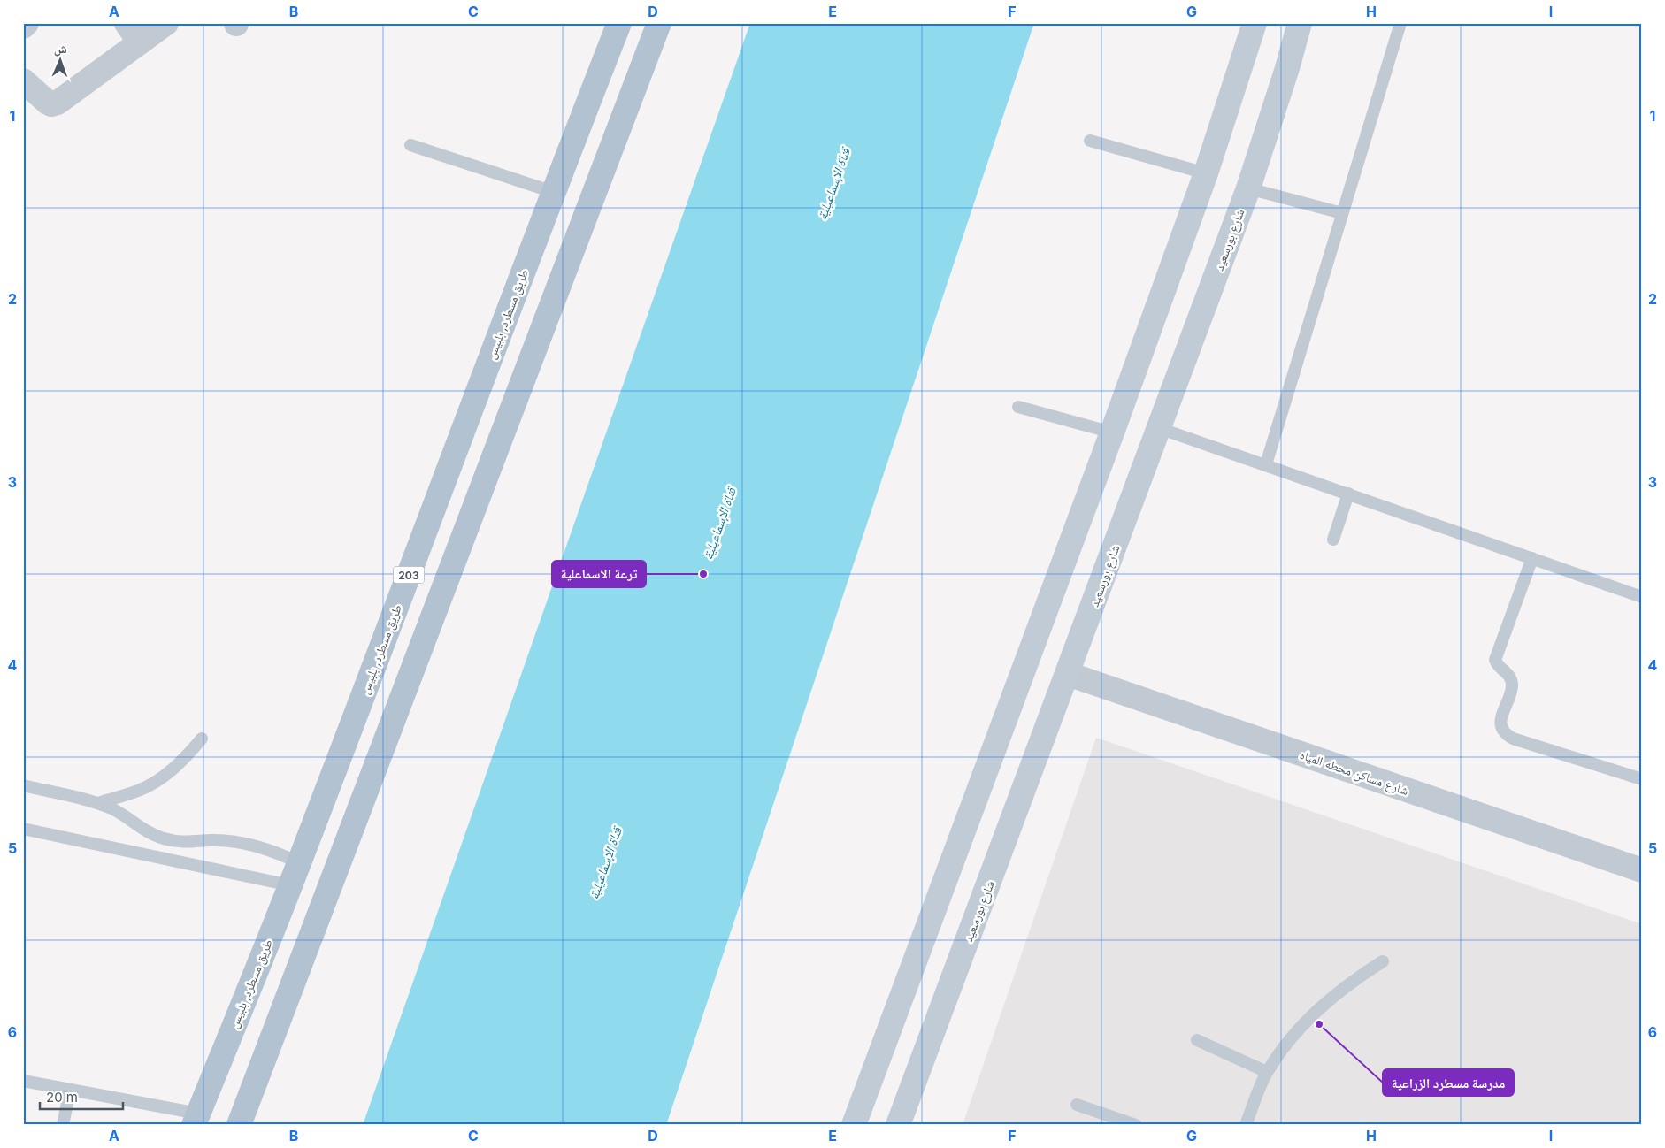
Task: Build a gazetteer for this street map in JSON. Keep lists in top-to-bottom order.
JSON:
{
  "streets": {
    "main road": ["شارع بورسعيد", "طريق مسطرد, بلبيس", "203"],
    "street": ["شارع مساكن محطه المياه"]
  },
  "crossings": [
    ["شارع بورسعيد", "شارع مساكن محطه المياه"]
  ],
  "water": ["قناة الإسماعيلية"],
  "places": ["ترعة الاسماعلية", "مدرسة مسطرد الزراعية"],
  "scale_bar": "20 m",
  "north": "top",
  "grid": {
    "columns": [
      "A",
      "B",
      "C",
      "D",
      "E",
      "F",
      "G",
      "H",
      "I"
    ],
    "rows": [
      "1",
      "2",
      "3",
      "4",
      "5",
      "6"
    ]
  }
}
